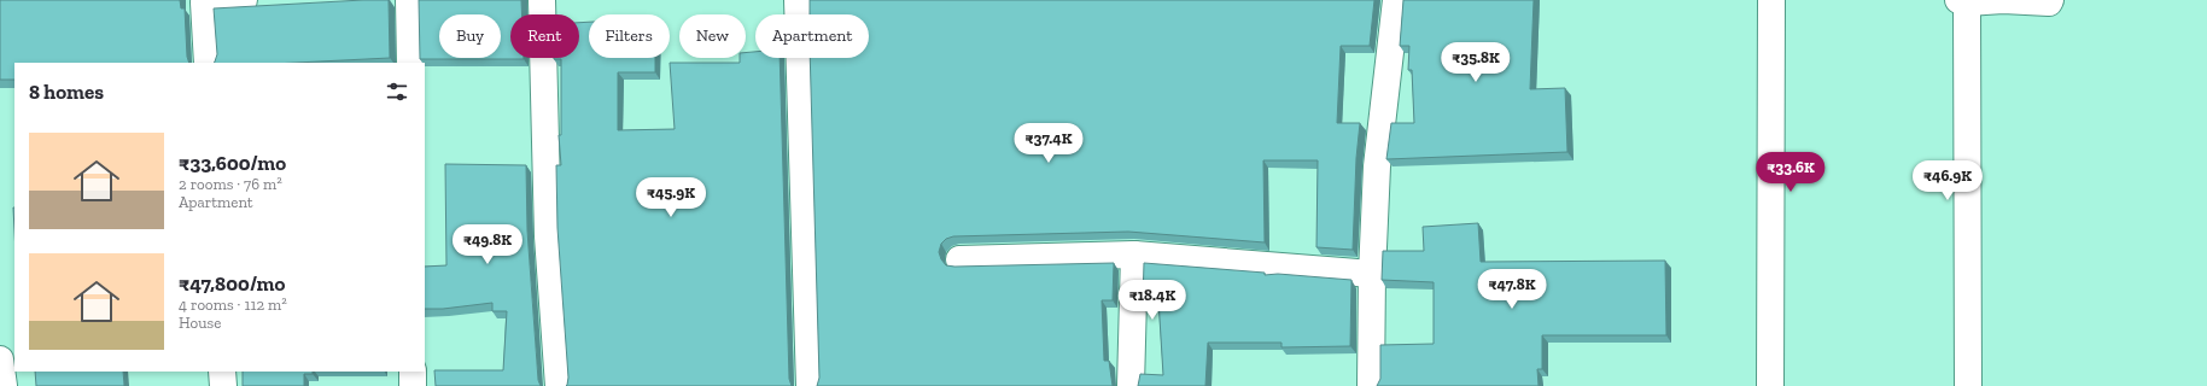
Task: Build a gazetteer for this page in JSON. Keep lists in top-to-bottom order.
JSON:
{
  "page": {
    "chip": [
      "Buy",
      "Rent",
      "Filters",
      "New",
      "Apartment"
    ],
    "price": [
      "₹35.8K",
      "₹37.4K",
      "₹33.6K",
      "₹46.9K",
      "₹45.9K",
      "₹49.8K",
      "₹47.8K",
      "₹18.4K"
    ],
    "heading": "8 homes",
    "list": [
      {
        "name": "₹33,600/mo",
        "note": "2 rooms · 76 m² · Apartment"
      },
      {
        "name": "₹47,800/mo",
        "note": "4 rooms · 112 m² · House"
      }
    ]
  }
}
